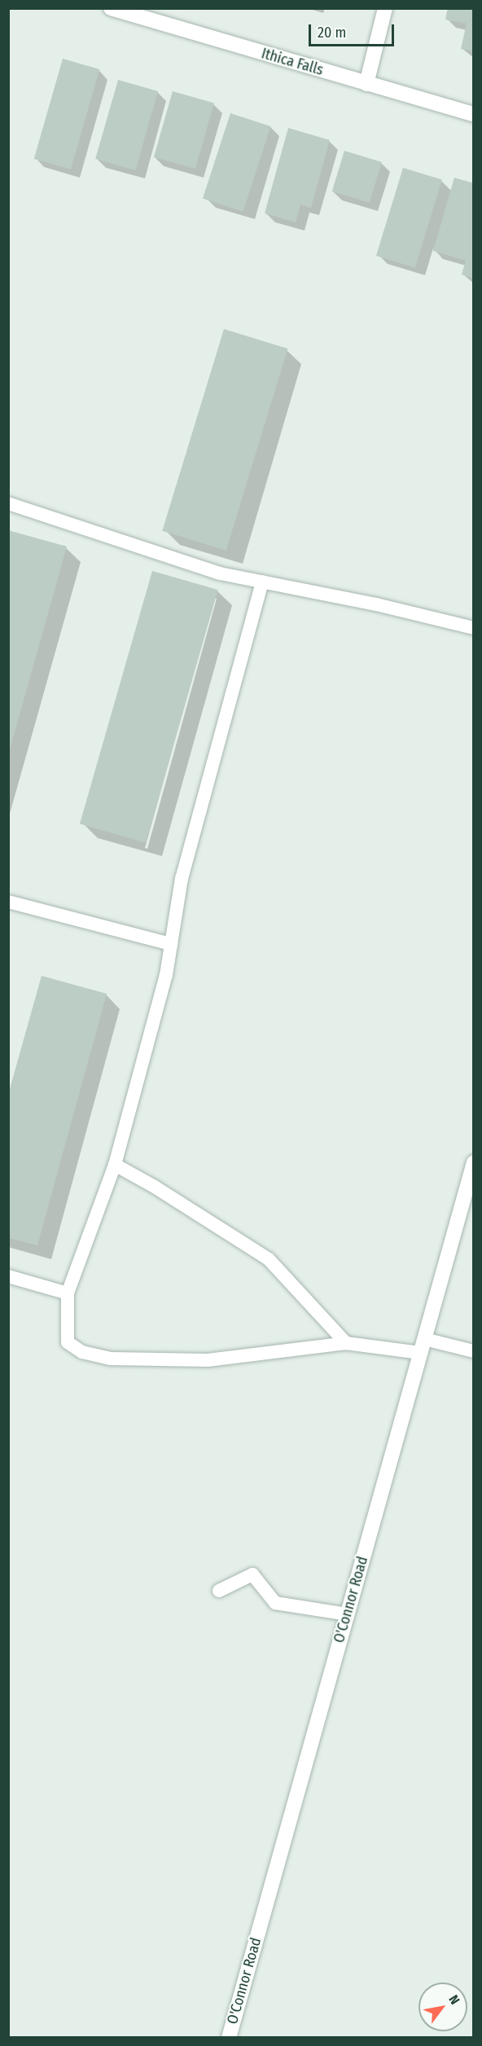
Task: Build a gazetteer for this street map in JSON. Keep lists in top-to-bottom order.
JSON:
{
  "streets": {
    "main road": ["Ithica Falls", "O'Connor Road"]
  },
  "scale_bar": "20 m",
  "north": "top right"
}
